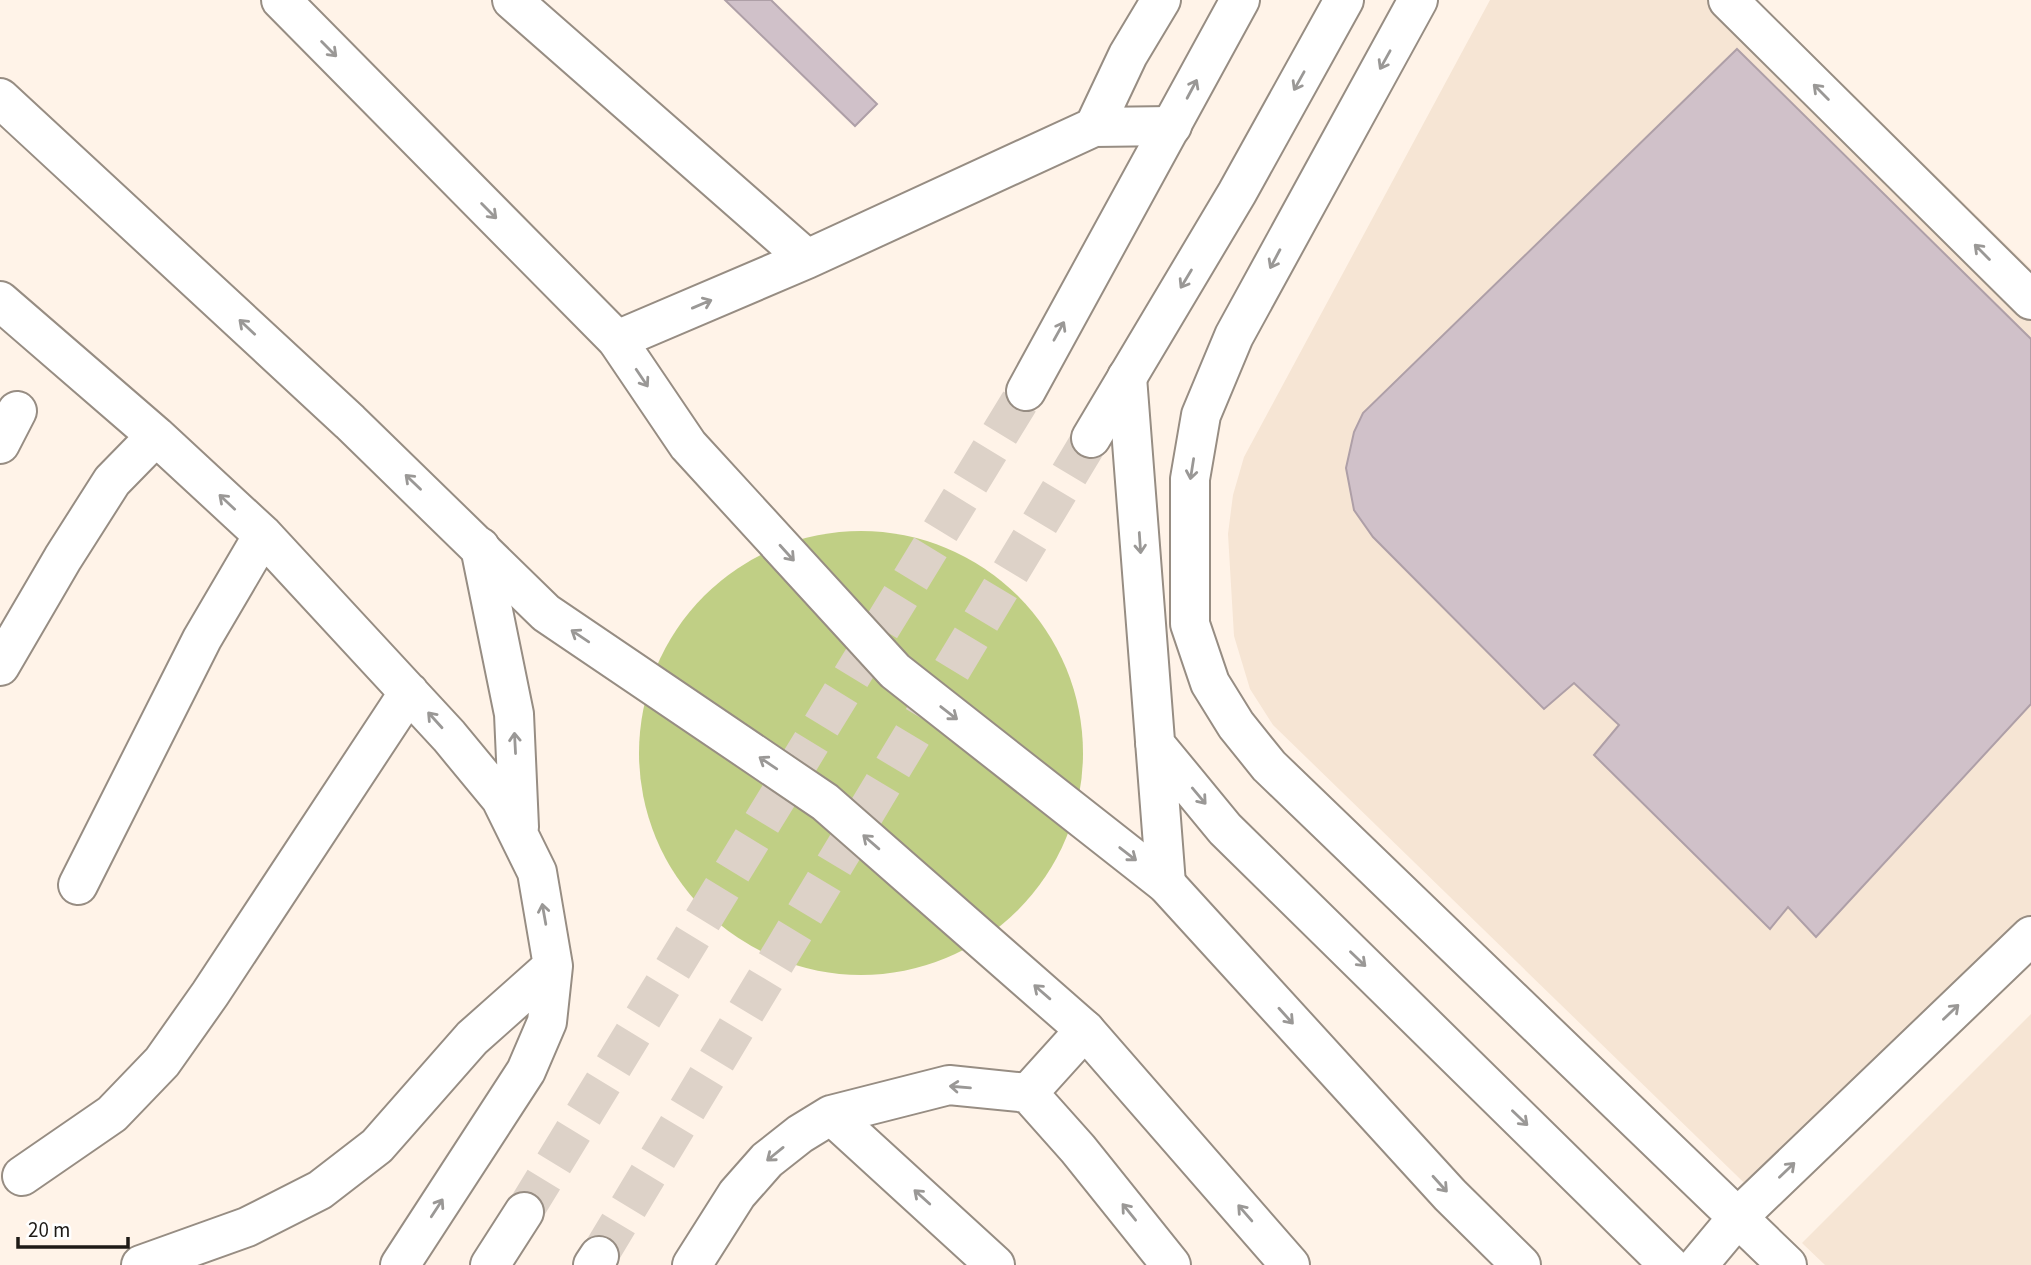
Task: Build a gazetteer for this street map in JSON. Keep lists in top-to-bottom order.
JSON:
{
  "scale_bar": "20 m"
}
